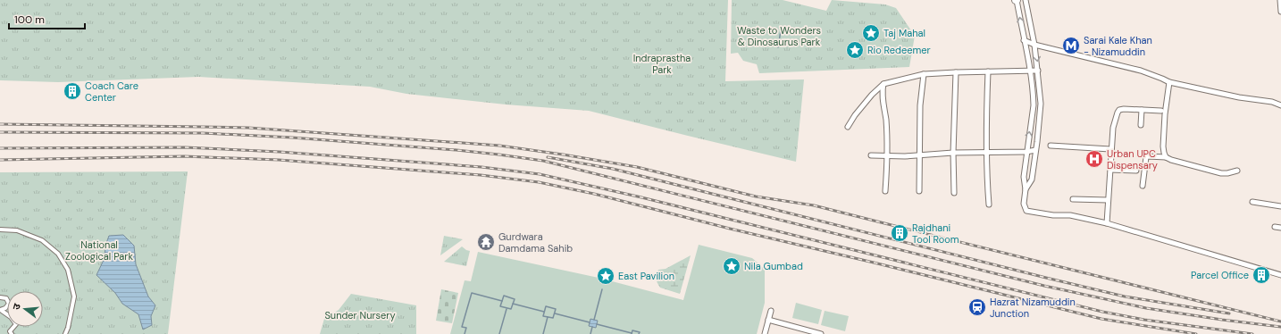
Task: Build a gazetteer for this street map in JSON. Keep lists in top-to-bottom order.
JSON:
{
  "parks": [
    "Waste to Wonders & Dinosaurus Park",
    "Indraprastha Park",
    "National Zoological Park",
    "Sunder Nursery"
  ],
  "places": {
    "place": [
      "Taj Mahal",
      "Rio Redeemer",
      "Nila Gumbad",
      "East Pavilion"
    ],
    "metro station": ["Sarai Kale Khan - Nizamuddin"],
    "building": ["Coach Care Center", "Rajdhani Tool Room", "Parcel Office"],
    "hospital": ["Urban UPC Dispensary"],
    "temple": ["Gurdwara Damdama Sahib"],
    "station": ["Hazrat Nizamuddin Junction"]
  },
  "scale_bar": "100 m",
  "north": "left"
}
